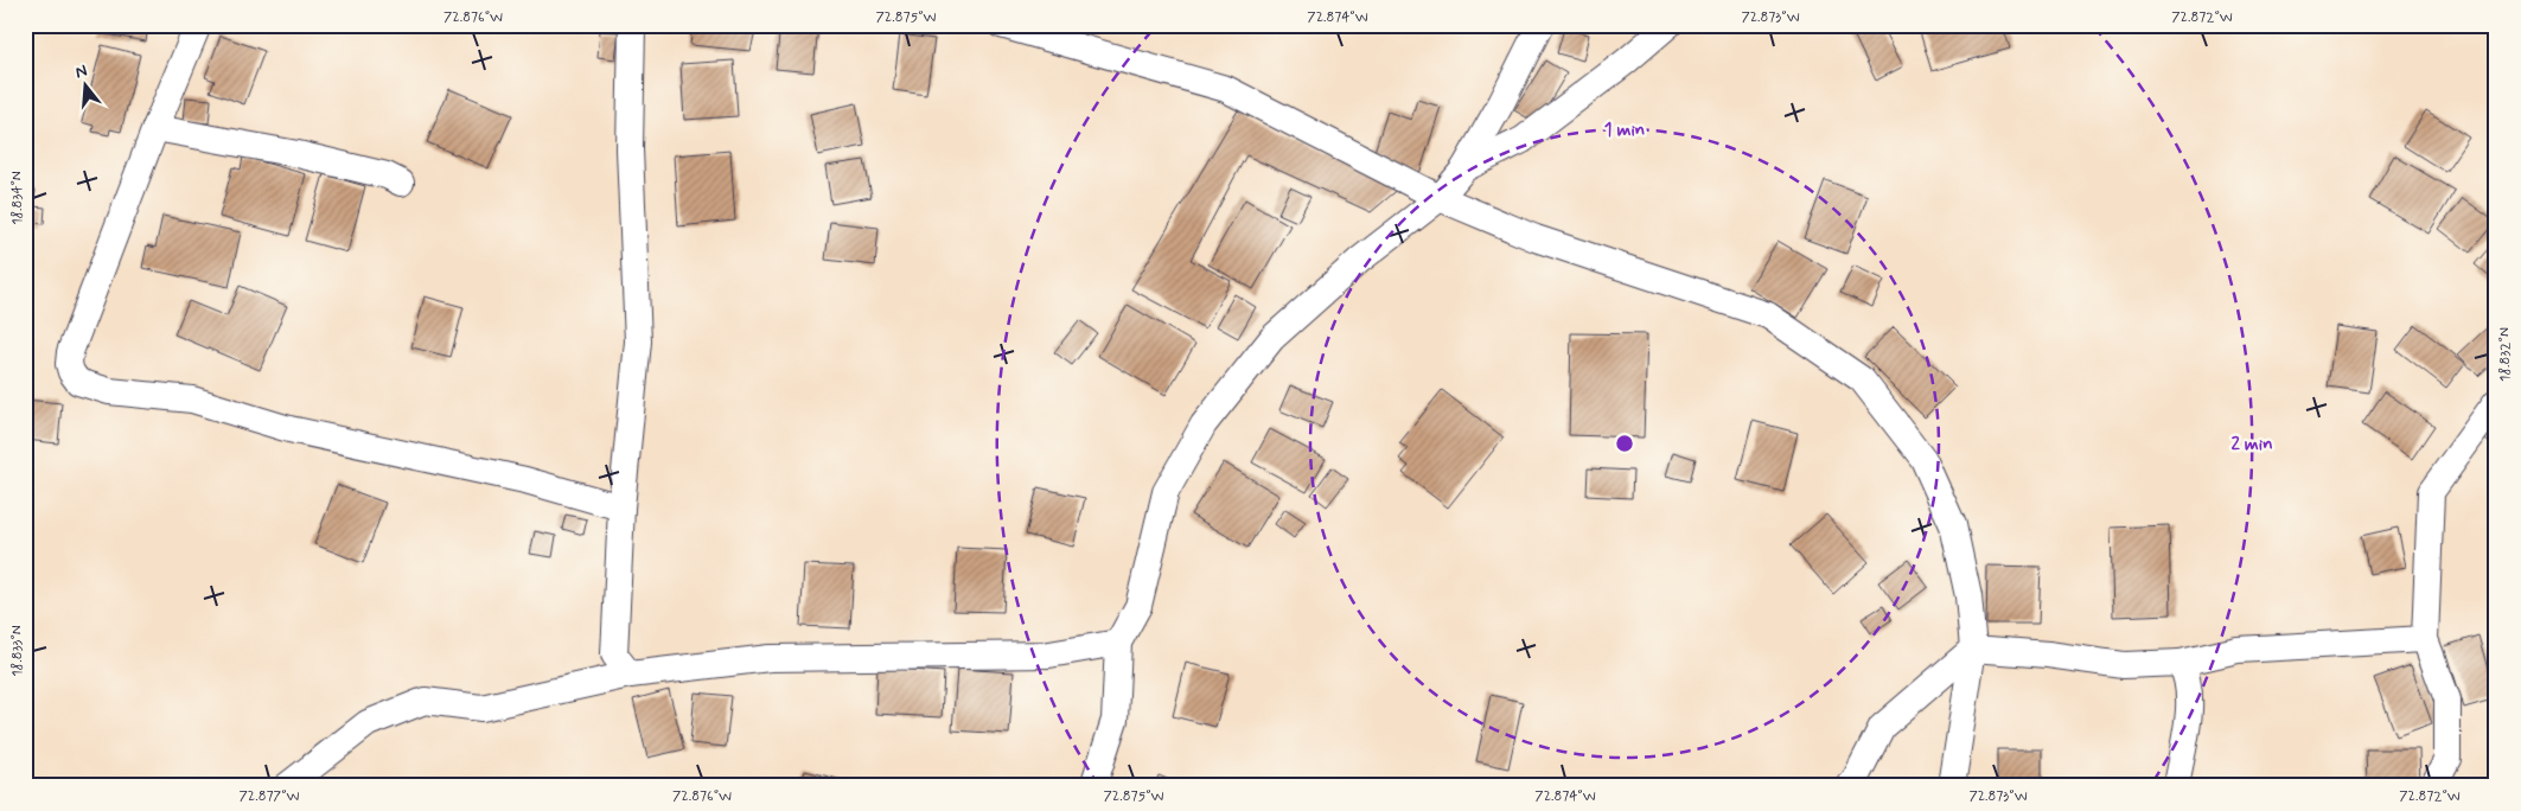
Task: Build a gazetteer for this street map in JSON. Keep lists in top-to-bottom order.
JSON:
{
  "north": "top",
  "coordinates": [
    "72.876°W",
    "72.875°W",
    "72.874°W",
    "72.873°W",
    "72.872°W",
    "18.834°N",
    "18.832°N",
    "18.833°N",
    "72.877°W"
  ],
  "rings": ["1 min", "2 min"]
}
